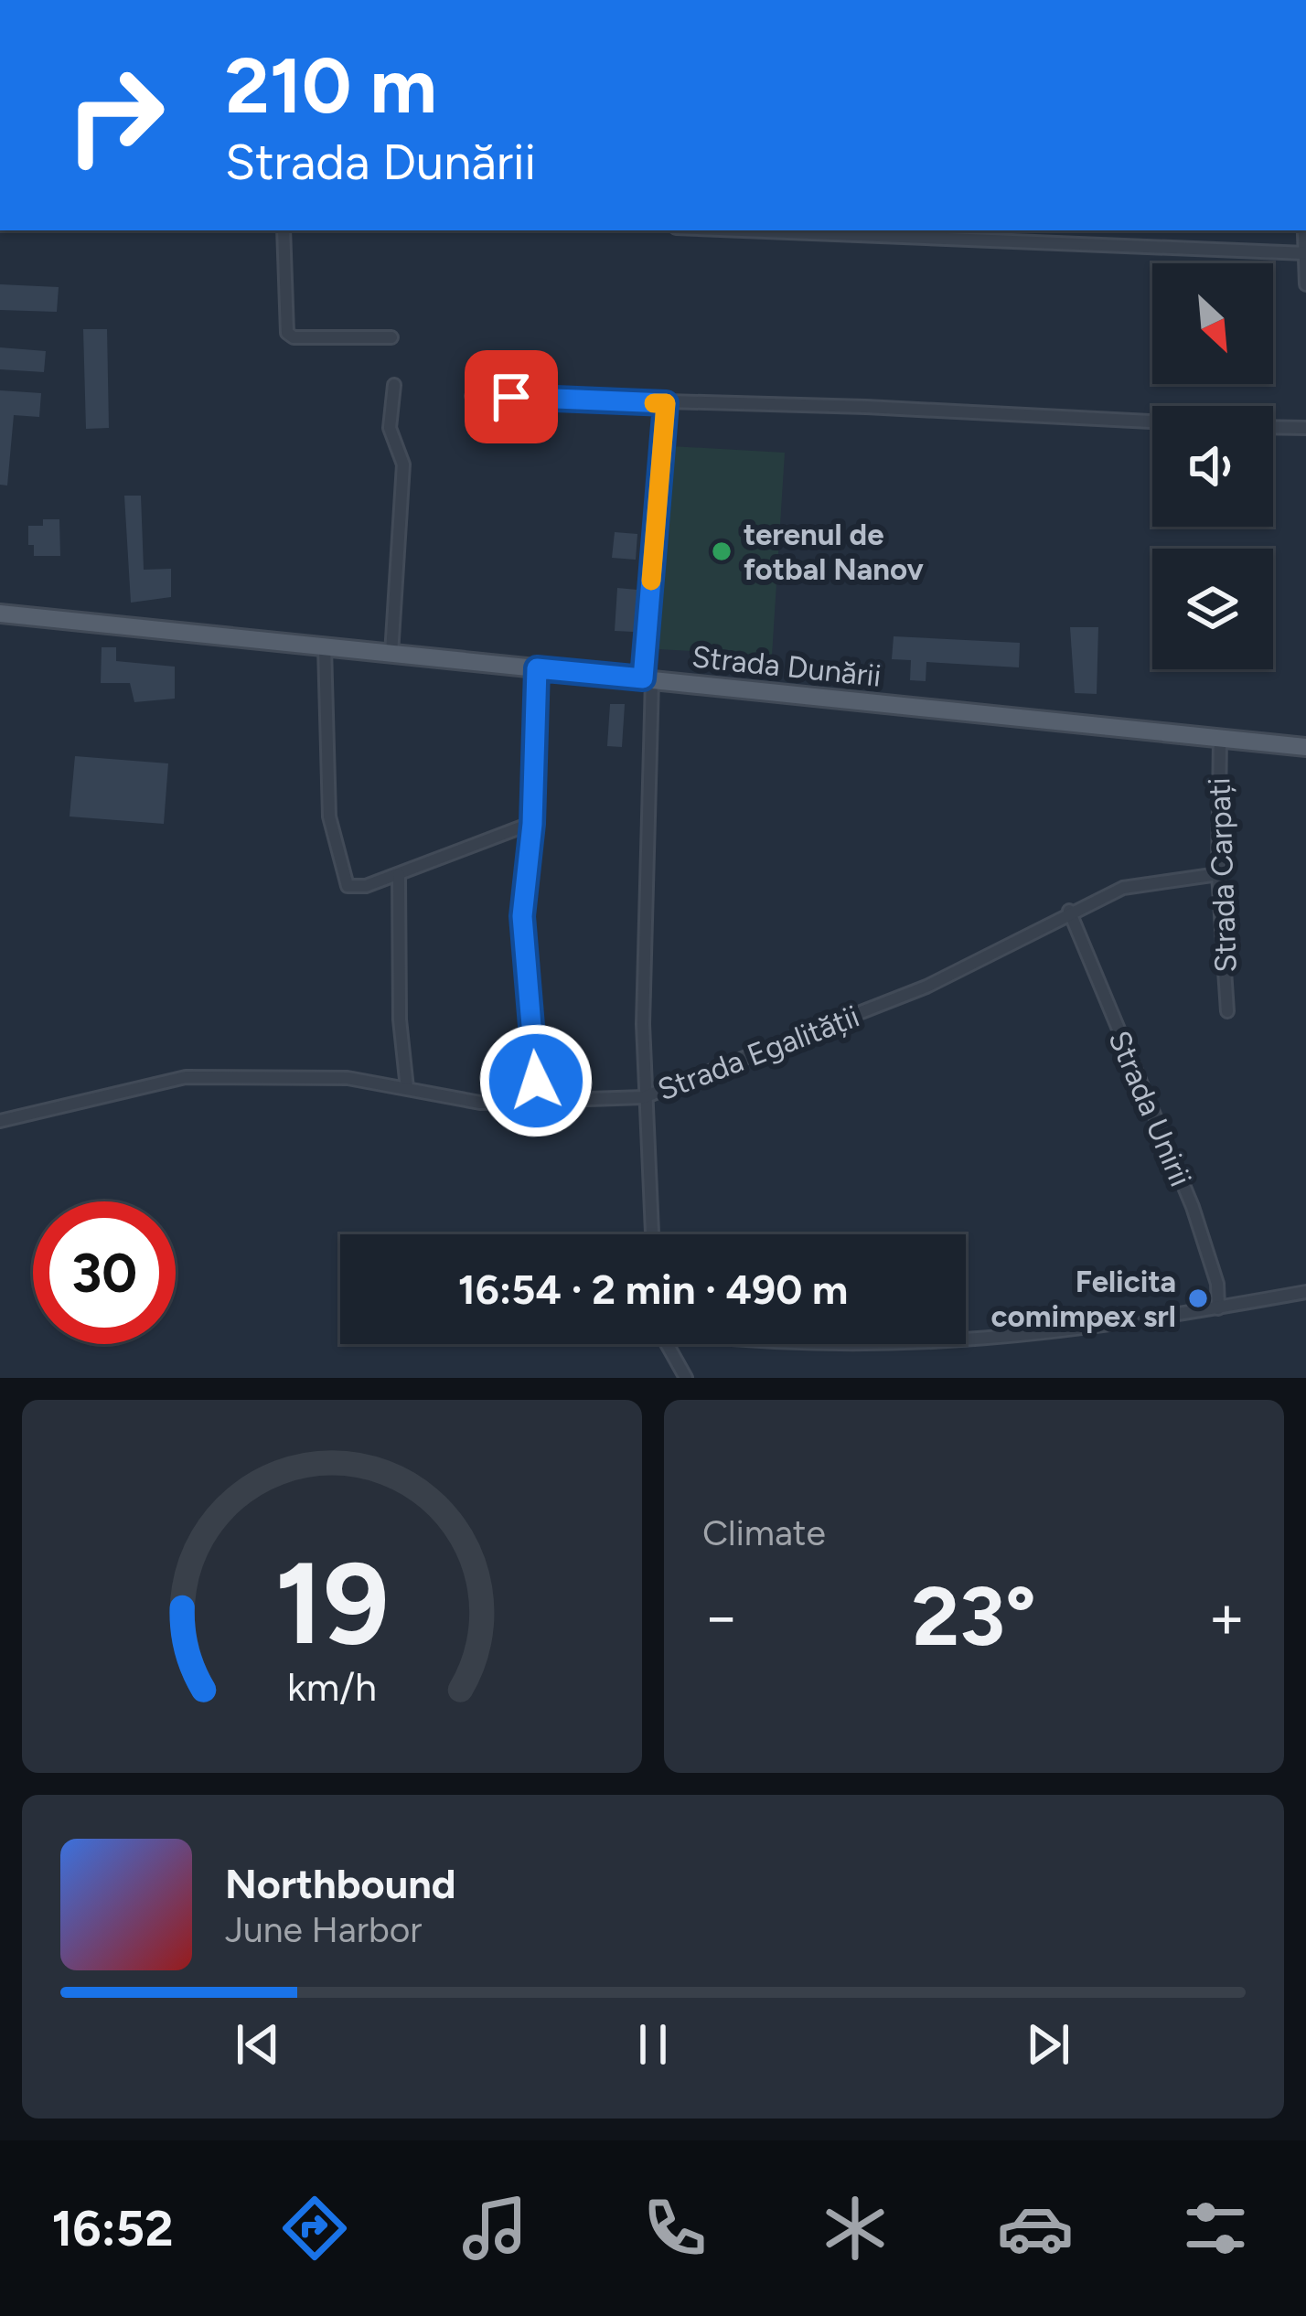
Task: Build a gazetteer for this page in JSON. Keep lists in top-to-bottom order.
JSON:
{
  "streets": {
    "main road": ["Strada Dunării"],
    "street": ["Strada Carpați", "Strada Egalității", "Strada Unirii"]
  },
  "crossings": [
    ["Strada Dunării", "Strada Carpați"],
    ["Strada Dunării", "Strada Egalității"],
    ["Strada Carpați", "Strada Egalității"],
    ["Strada Egalității", "Strada Unirii"]
  ],
  "places": ["terenul de fotbal Nanov", "Felicita comimpex srl"],
  "north": "bottom right",
  "page": {
    "turn": ["210 m", "Strada Dunării"],
    "limit": "30",
    "trip": "16:54 · 2 min · 490 m",
    "tile": "Climate",
    "heat": ["−", "23°", "+"],
    "song": ["Northbound", "June Harbor"],
    "tabs": "16:52",
    "gauge": ["19", "km/h"]
  }
}
